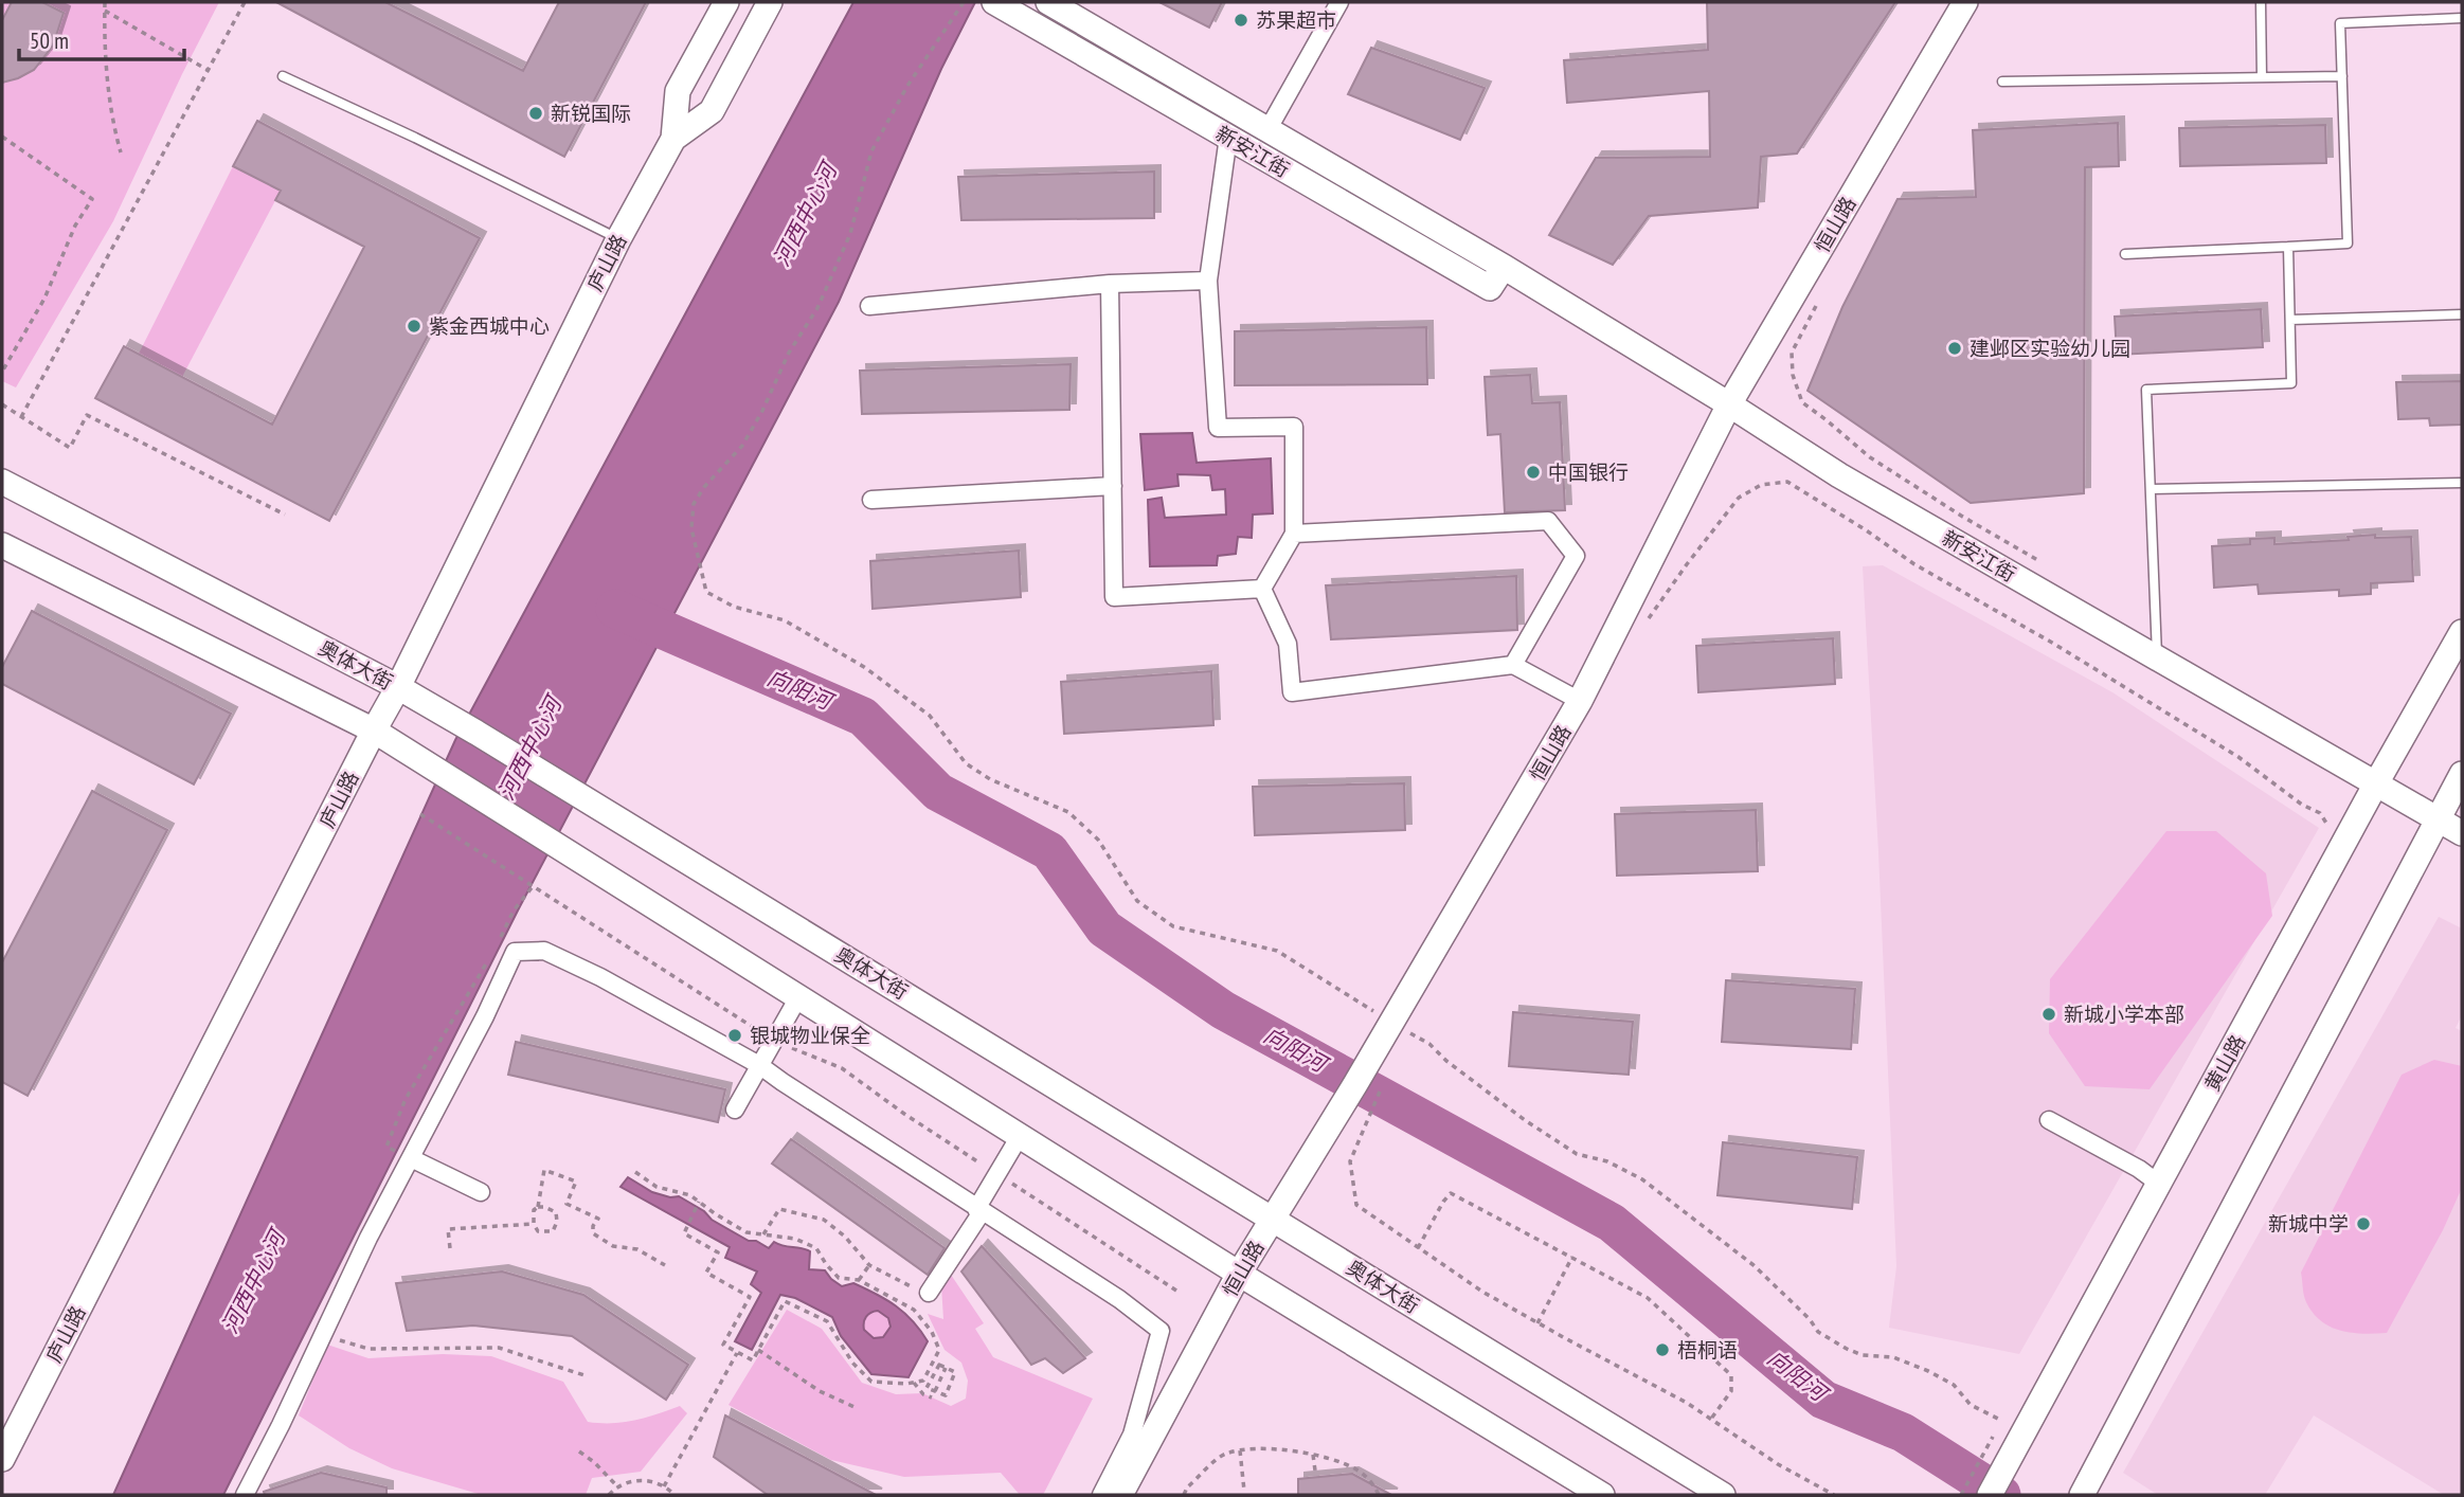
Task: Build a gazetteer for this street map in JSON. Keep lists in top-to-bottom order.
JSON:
{
  "streets": {
    "main road": [
      "新安江街",
      "恒山路",
      "庐山路",
      "奥体大街",
      "黄山路"
    ]
  },
  "crossings": [
    ["新安江街", "恒山路"],
    ["新安江街", "黄山路"],
    ["恒山路", "奥体大街"],
    ["庐山路", "奥体大街"]
  ],
  "water": ["河西中心河", "向阳河"],
  "places": [
    "苏果超市",
    "新锐国际",
    "紫金西城中心",
    "建邺区实验幼儿园",
    "中国银行",
    "新城小学本部",
    "银城物业保全",
    "新城中学",
    "梧桐语"
  ],
  "scale_bar": "50 m"
}
